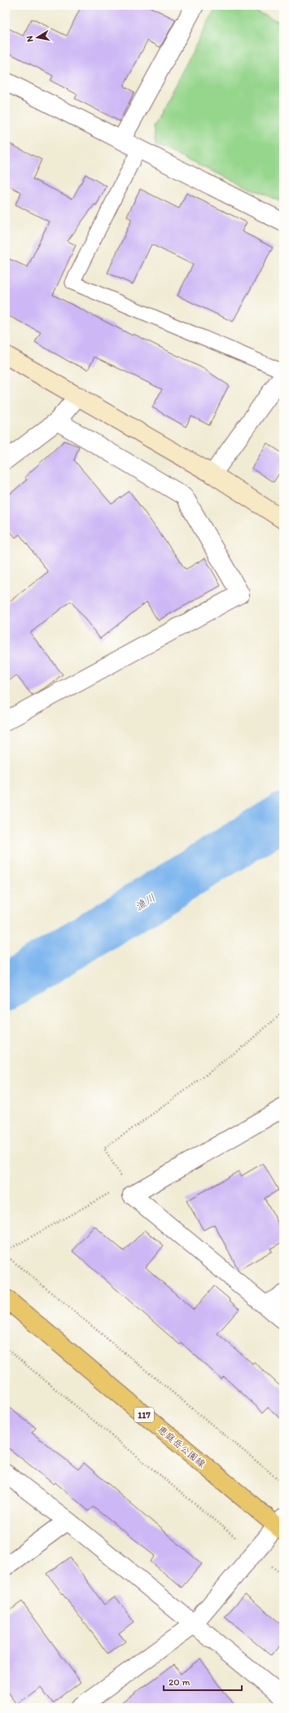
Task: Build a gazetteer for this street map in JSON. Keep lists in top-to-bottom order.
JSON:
{
  "streets": {
    "main road": ["117", "恵庭岳公園線"]
  },
  "water": ["漁川"],
  "scale_bar": "20 m",
  "north": "left"
}
